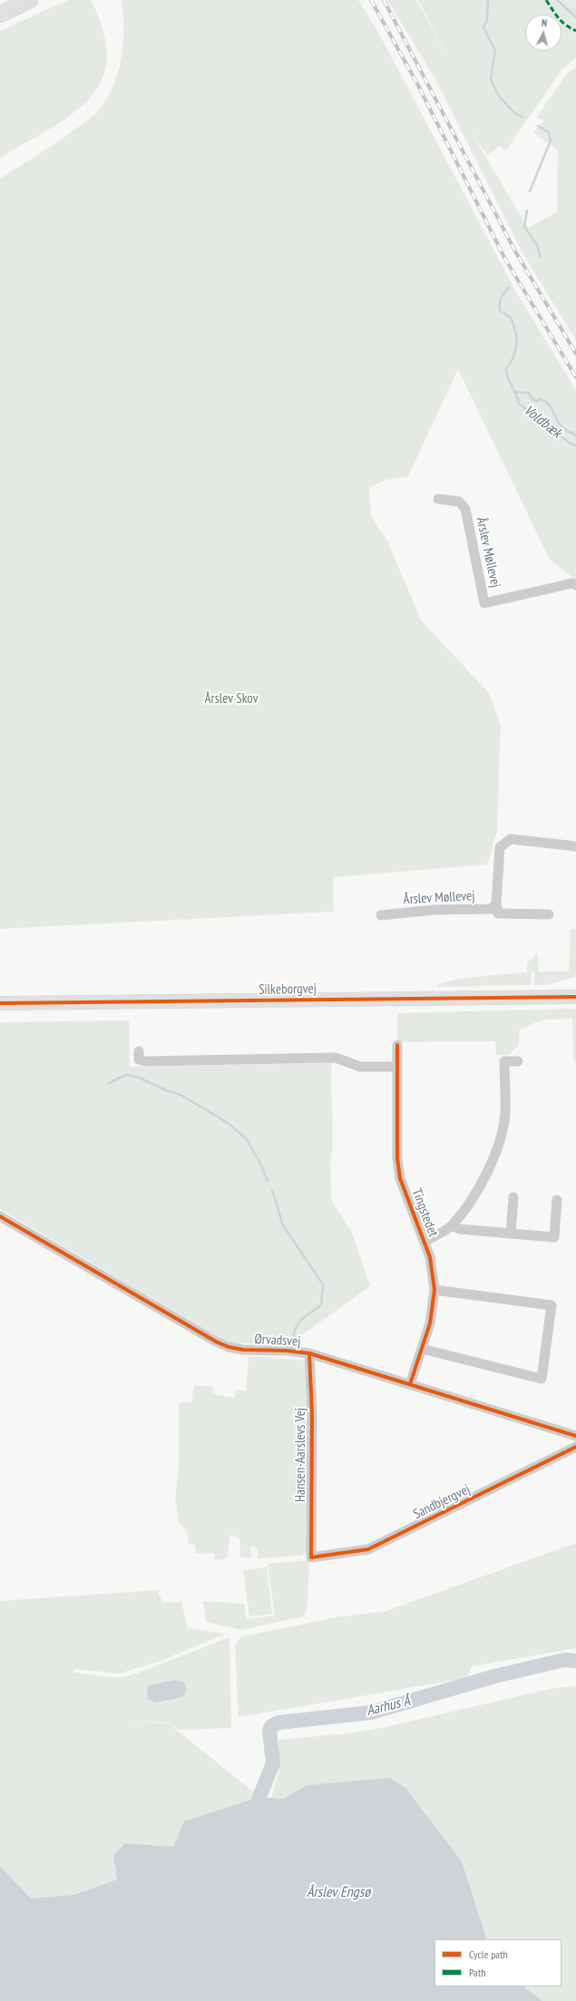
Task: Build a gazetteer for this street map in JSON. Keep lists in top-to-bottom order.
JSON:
{
  "streets": {
    "main road": ["Silkeborgvej"],
    "street": [
      "Årslev Møllevej",
      "Tingstedet",
      "Ørvadsvej",
      "Hansen-Aarslevs Vej",
      "Sandbjergvej"
    ]
  },
  "crossings": [
    ["Tingstedet", "Ørvadsvej"],
    ["Ørvadsvej", "Hansen-Aarslevs Vej"],
    ["Hansen-Aarslevs Vej", "Sandbjergvej"]
  ],
  "water": ["Voldbæk", "Aarhus Å", "Årslev Engsø"],
  "parks": ["Årslev Skov"],
  "legend": ["Cycle path", "Path"],
  "north": "top"
}
